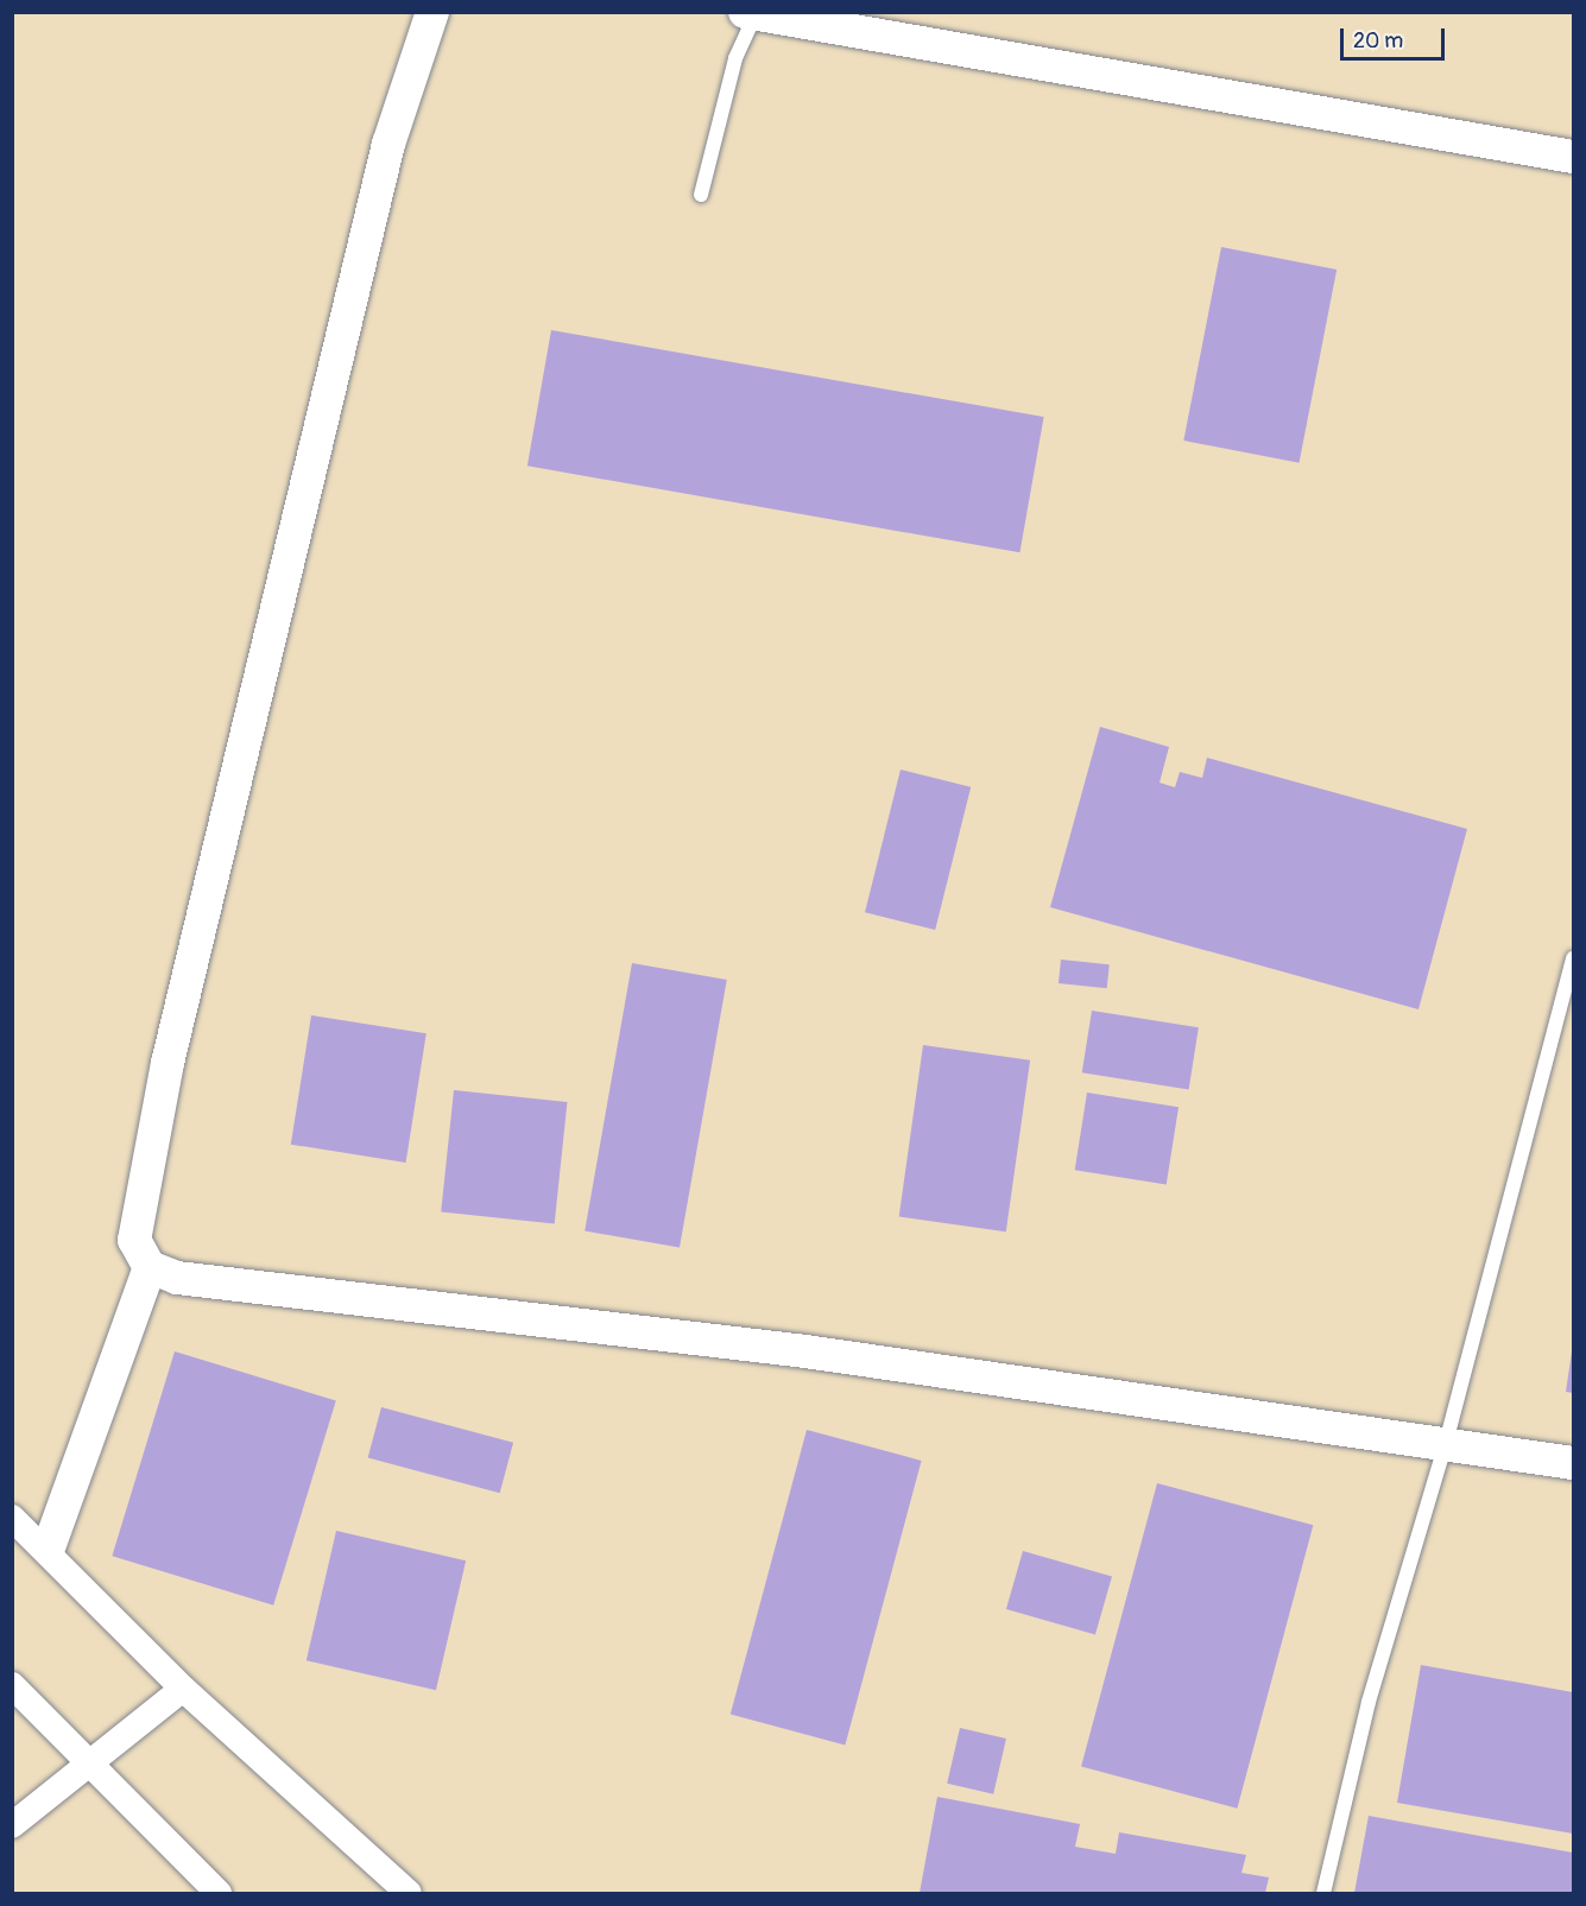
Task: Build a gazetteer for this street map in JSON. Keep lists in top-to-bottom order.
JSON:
{
  "scale_bar": "20 m"
}
